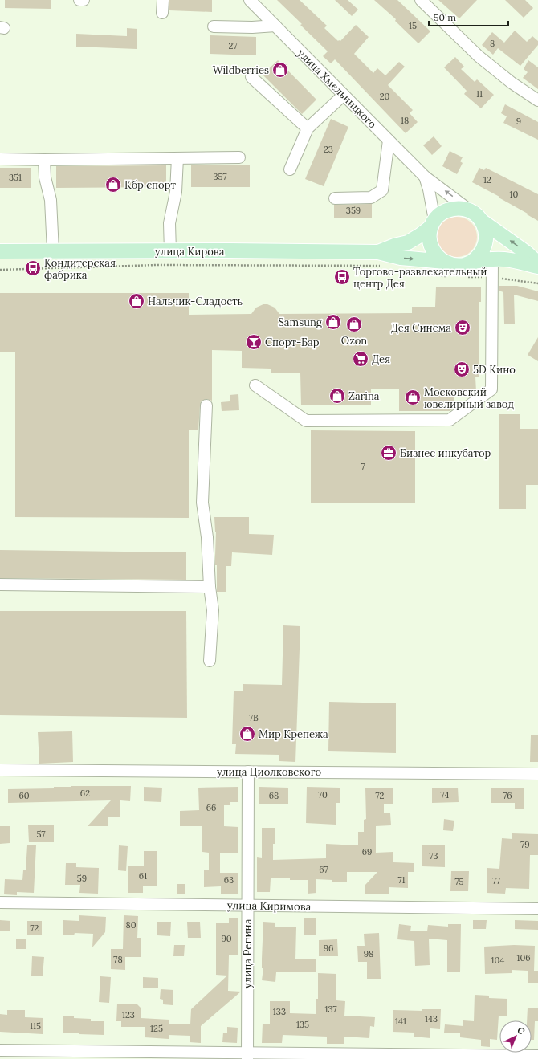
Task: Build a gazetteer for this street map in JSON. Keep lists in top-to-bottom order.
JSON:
{
  "streets": {
    "main road": ["улица Кирова"],
    "street": [
      "улица Хмельницкого",
      "улица Циолковского",
      "улица Киримова",
      "улица Репина"
    ]
  },
  "crossings": [
    ["улица Циолковского", "улица Репина"],
    ["улица Киримова", "улица Репина"]
  ],
  "places": {
    "shop": [
      "Wildberries",
      "Кбр спорт",
      "Нальчик-Сладость",
      "Samsung",
      "Ozon",
      "Zarina",
      "Московский ювелирный завод",
      "Мир Крепежа"
    ],
    "bus stop": ["Кондитерская фабрика", "Торгово-развлекательный центр Дея"],
    "theatre": ["Дея Синема", "5D Кино"],
    "bar": ["Спорт-Бар"],
    "supermarket": ["Дея"],
    "office": ["Бизнес инкубатор"]
  },
  "house_numbers": [
    "15",
    "8",
    "27",
    "11",
    "20",
    "18",
    "9",
    "23",
    "357",
    "351",
    "12",
    "10",
    "359",
    "7",
    "7В",
    "62",
    "70",
    "74",
    "60",
    "68",
    "72",
    "76",
    "66",
    "57",
    "79",
    "69",
    "73",
    "67",
    "61",
    "59",
    "63",
    "71",
    "77",
    "75",
    "80",
    "72",
    "90",
    "96",
    "98",
    "106",
    "78",
    "104",
    "137",
    "133",
    "123",
    "143",
    "141",
    "135",
    "115",
    "125"
  ],
  "scale_bar": "50 m",
  "north": "top right"
}
